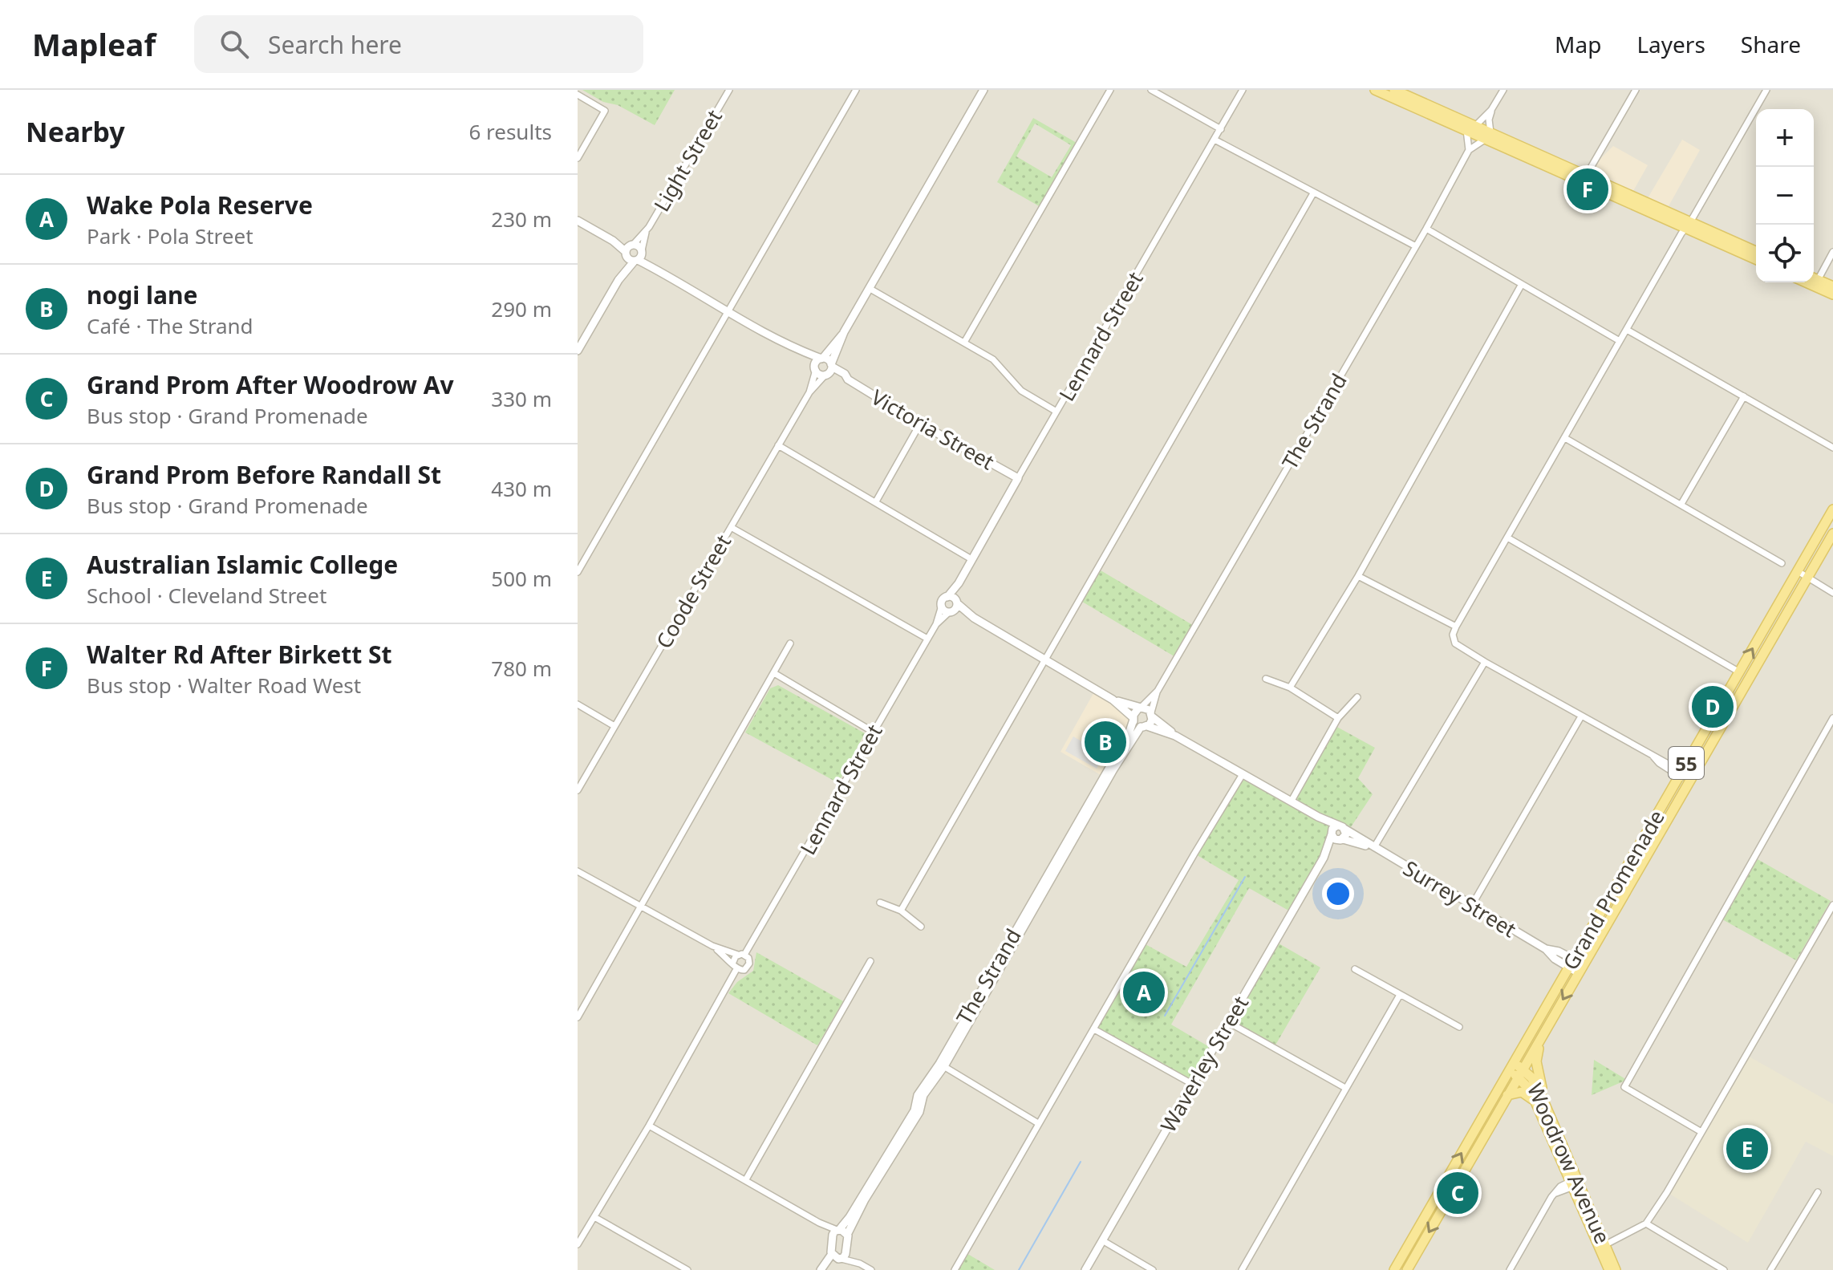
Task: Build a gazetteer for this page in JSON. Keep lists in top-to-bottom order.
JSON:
{
  "streets": {
    "main road": ["55", "Grand Promenade", "Woodrow Avenue"],
    "street": [
      "Light Street",
      "Lennard Street",
      "The Strand",
      "Victoria Street",
      "Coode Street",
      "Surrey Street",
      "Waverley Street"
    ]
  },
  "crossings": [
    ["Lennard Street", "Victoria Street"],
    ["The Strand", "Surrey Street"],
    ["Victoria Street", "Coode Street"],
    ["Grand Promenade", "Surrey Street"],
    ["Grand Promenade", "Woodrow Avenue"],
    ["Surrey Street", "Waverley Street"]
  ],
  "page": {
    "header": "Mapleaf",
    "search": "Search here",
    "nav": ["Map", "Layers", "Share"],
    "heading": ["Nearby", "6 results"],
    "map_buttons": ["+", "−"],
    "pins": [
      "F",
      "D",
      "B",
      "A",
      "E",
      "C"
    ],
    "list": [
      {
        "mark": "A",
        "name": "Wake Pola Reserve",
        "note": "Park · Pola Street",
        "value": "230 m"
      },
      {
        "mark": "B",
        "name": "nogi lane",
        "note": "Café · The Strand",
        "value": "290 m"
      },
      {
        "mark": "C",
        "name": "Grand Prom After Woodrow Av",
        "note": "Bus stop · Grand Promenade",
        "value": "330 m"
      },
      {
        "mark": "D",
        "name": "Grand Prom Before Randall St",
        "note": "Bus stop · Grand Promenade",
        "value": "430 m"
      },
      {
        "mark": "E",
        "name": "Australian Islamic College",
        "note": "School · Cleveland Street",
        "value": "500 m"
      },
      {
        "mark": "F",
        "name": "Walter Rd After Birkett St",
        "note": "Bus stop · Walter Road West",
        "value": "780 m"
      }
    ]
  }
}
